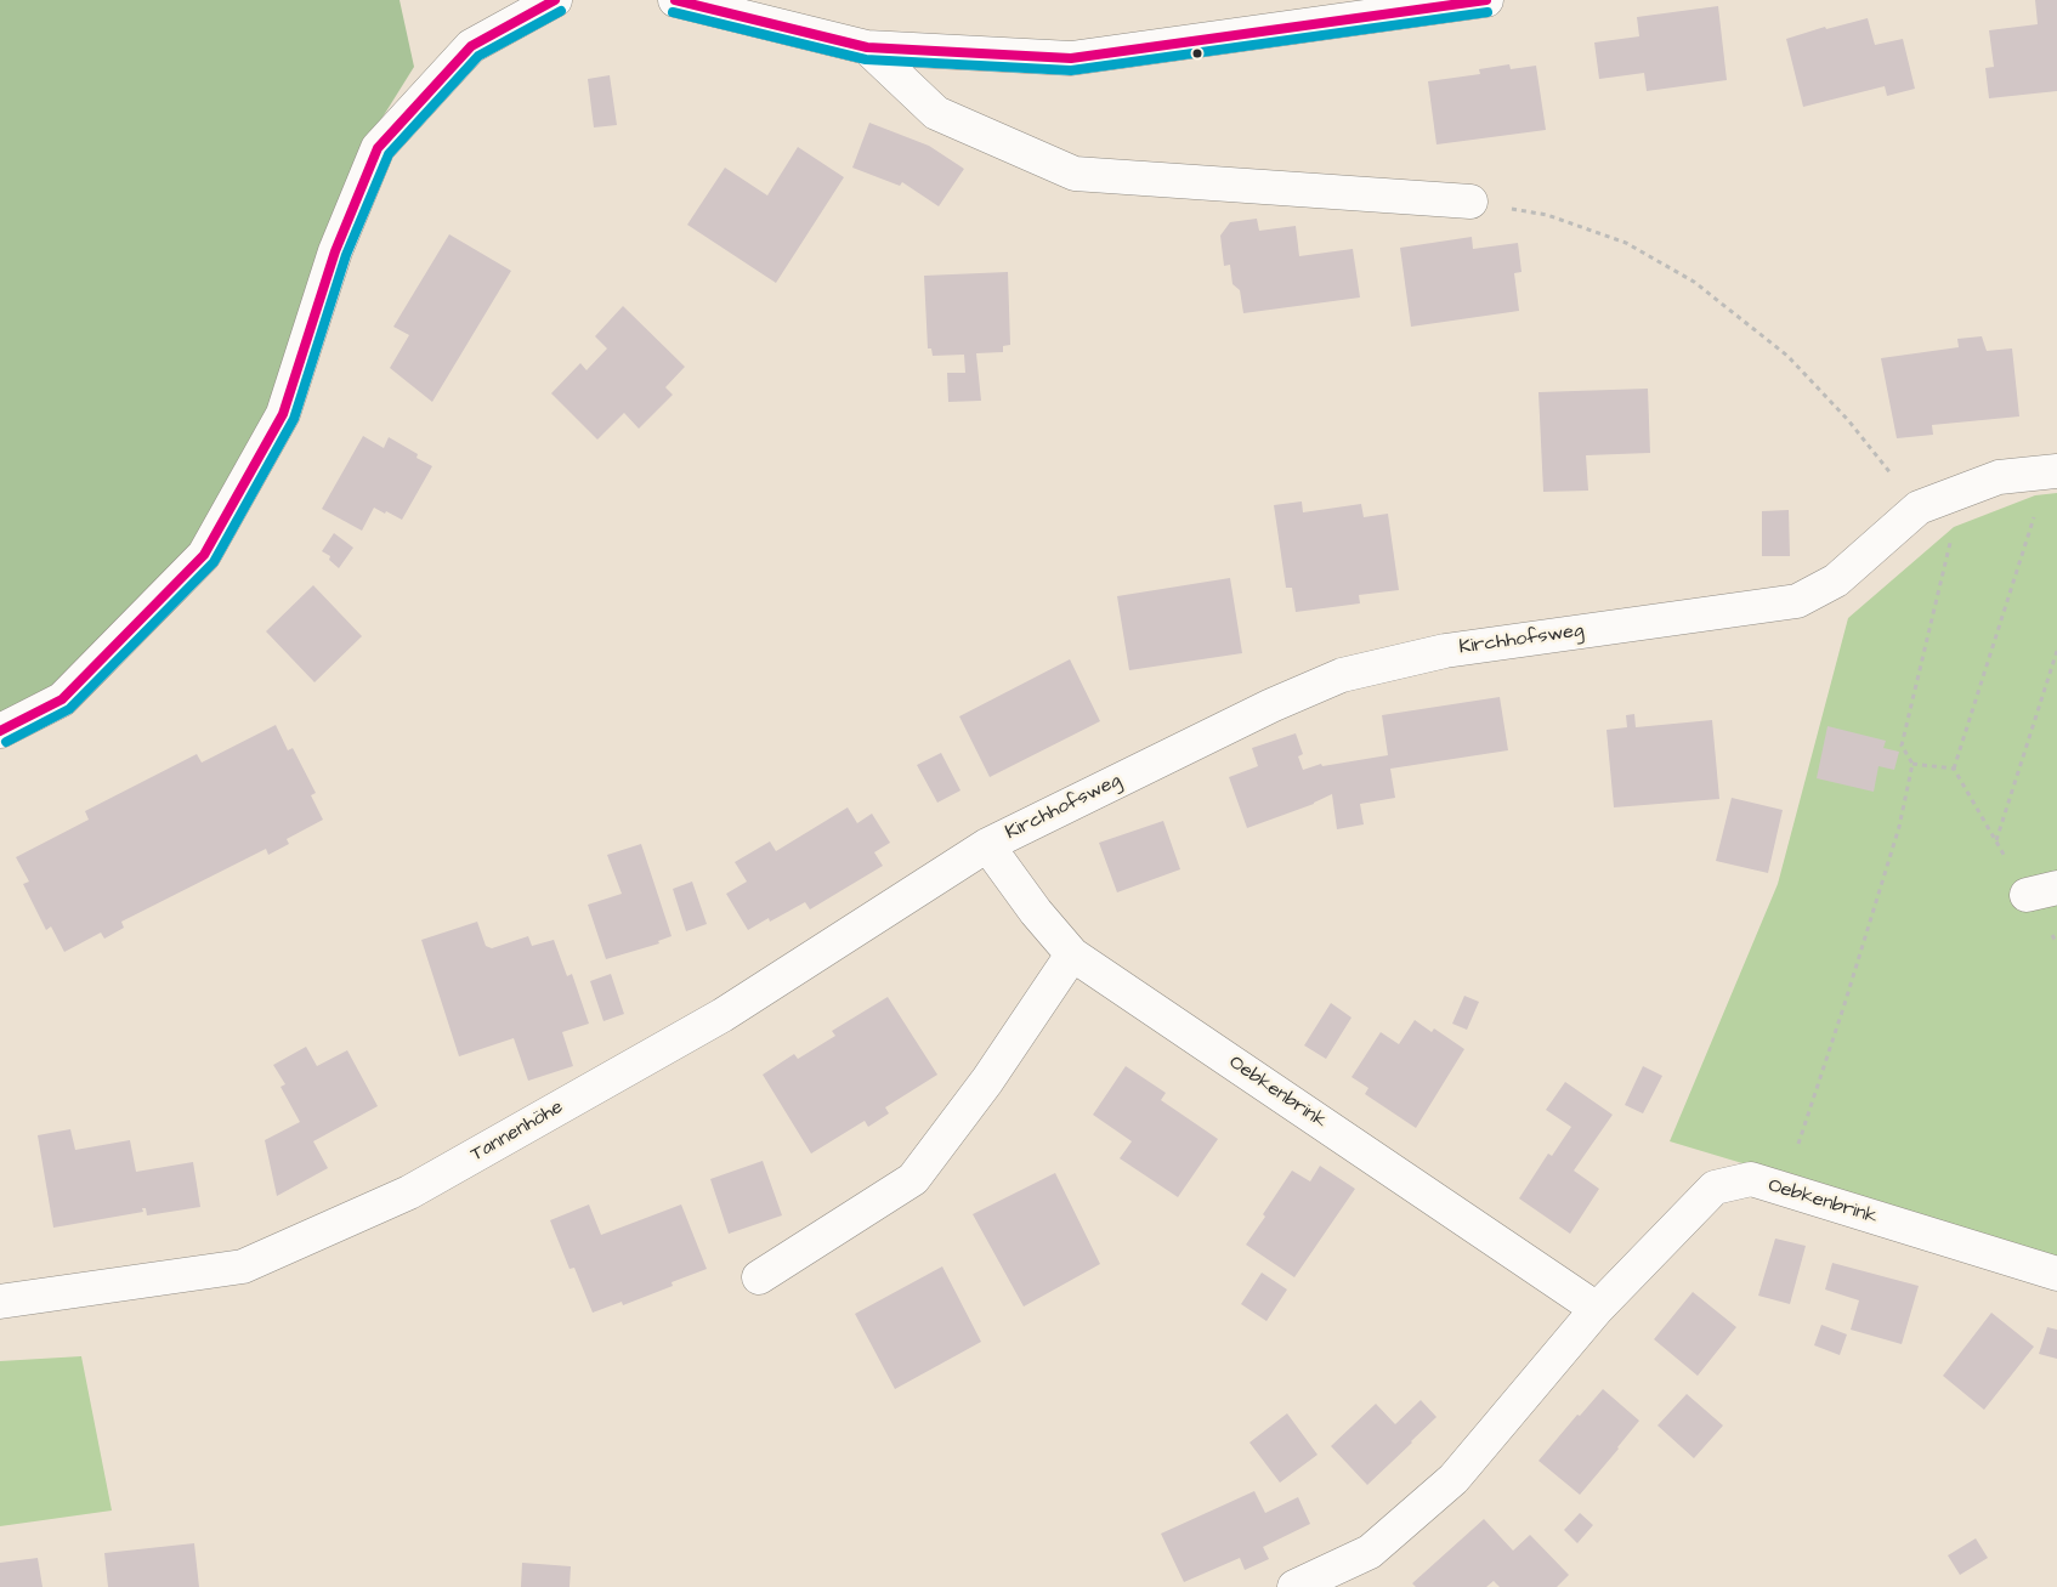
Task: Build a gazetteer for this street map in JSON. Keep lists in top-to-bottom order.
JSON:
{
  "streets": {
    "street": ["Kirchhofsweg", "Oebkenbrink", "Tannenhöhe"]
  },
  "crossings": [
    ["Kirchhofsweg", "Oebkenbrink"],
    ["Kirchhofsweg", "Tannenhöhe"],
    ["Oebkenbrink", "Tannenhöhe"]
  ]
}
